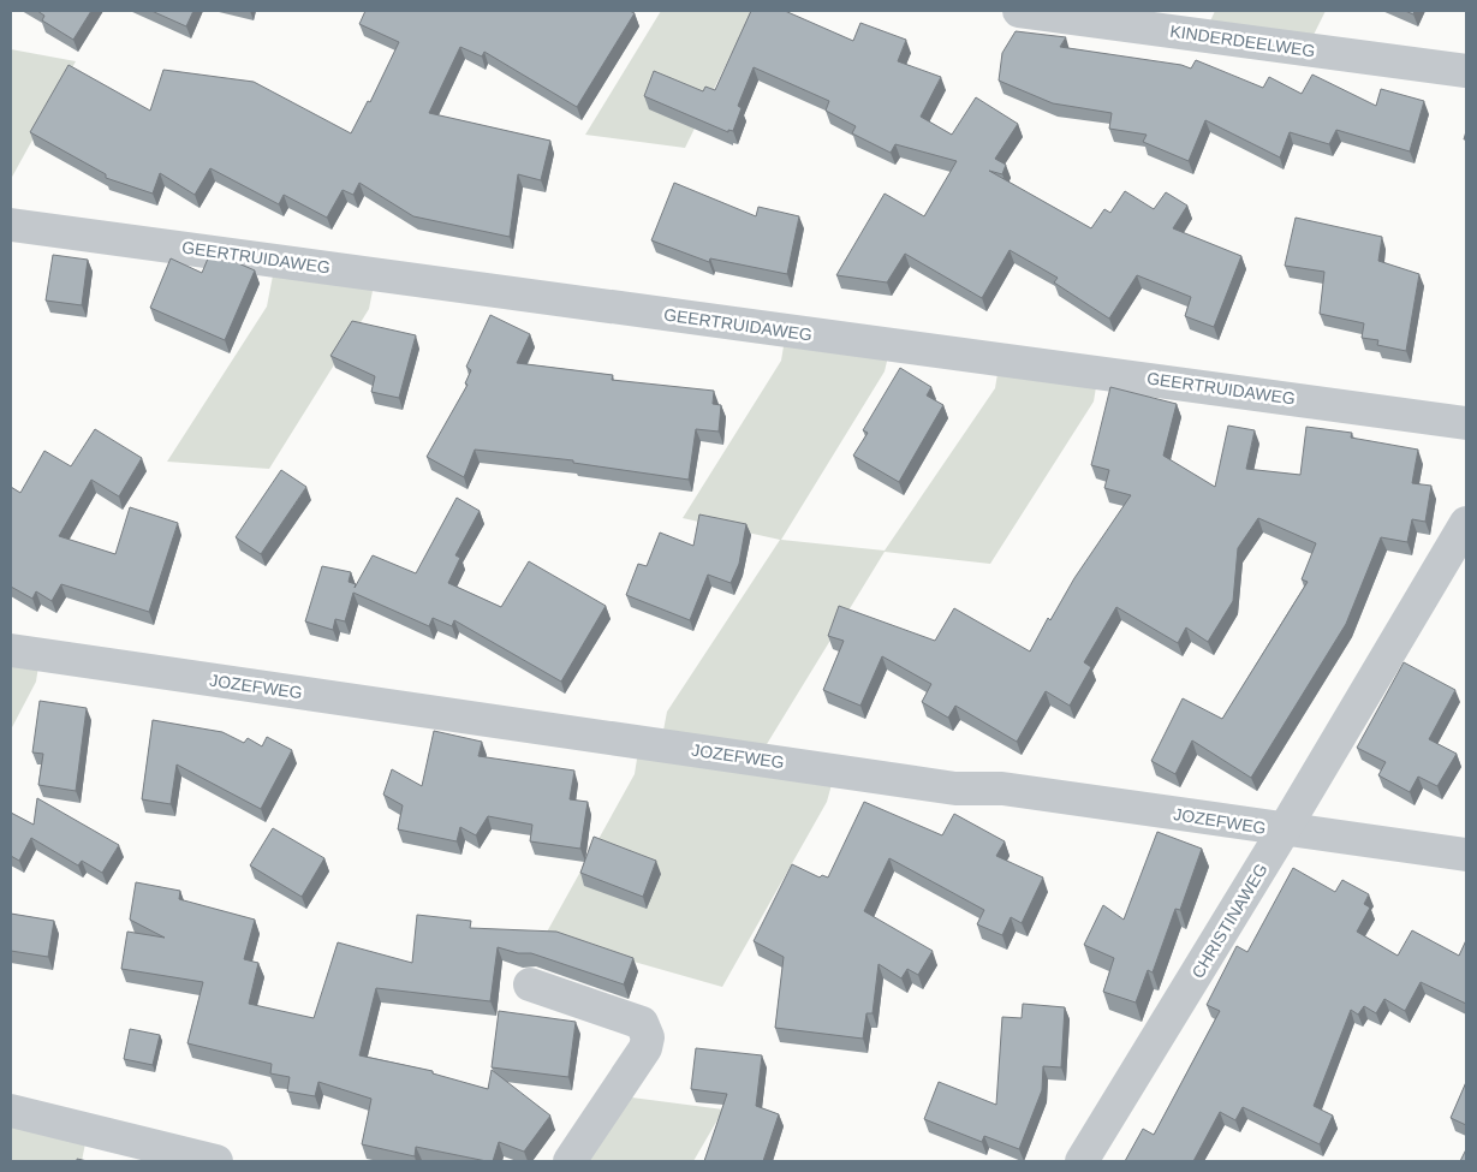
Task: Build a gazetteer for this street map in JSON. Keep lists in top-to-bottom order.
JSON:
{
  "streets": {
    "street": [
      "KINDERDEELWEG",
      "GEERTRUIDAWEG",
      "JOZEFWEG",
      "CHRISTINAWEG"
    ]
  },
  "crossings": [
    ["JOZEFWEG", "CHRISTINAWEG"]
  ]
}
